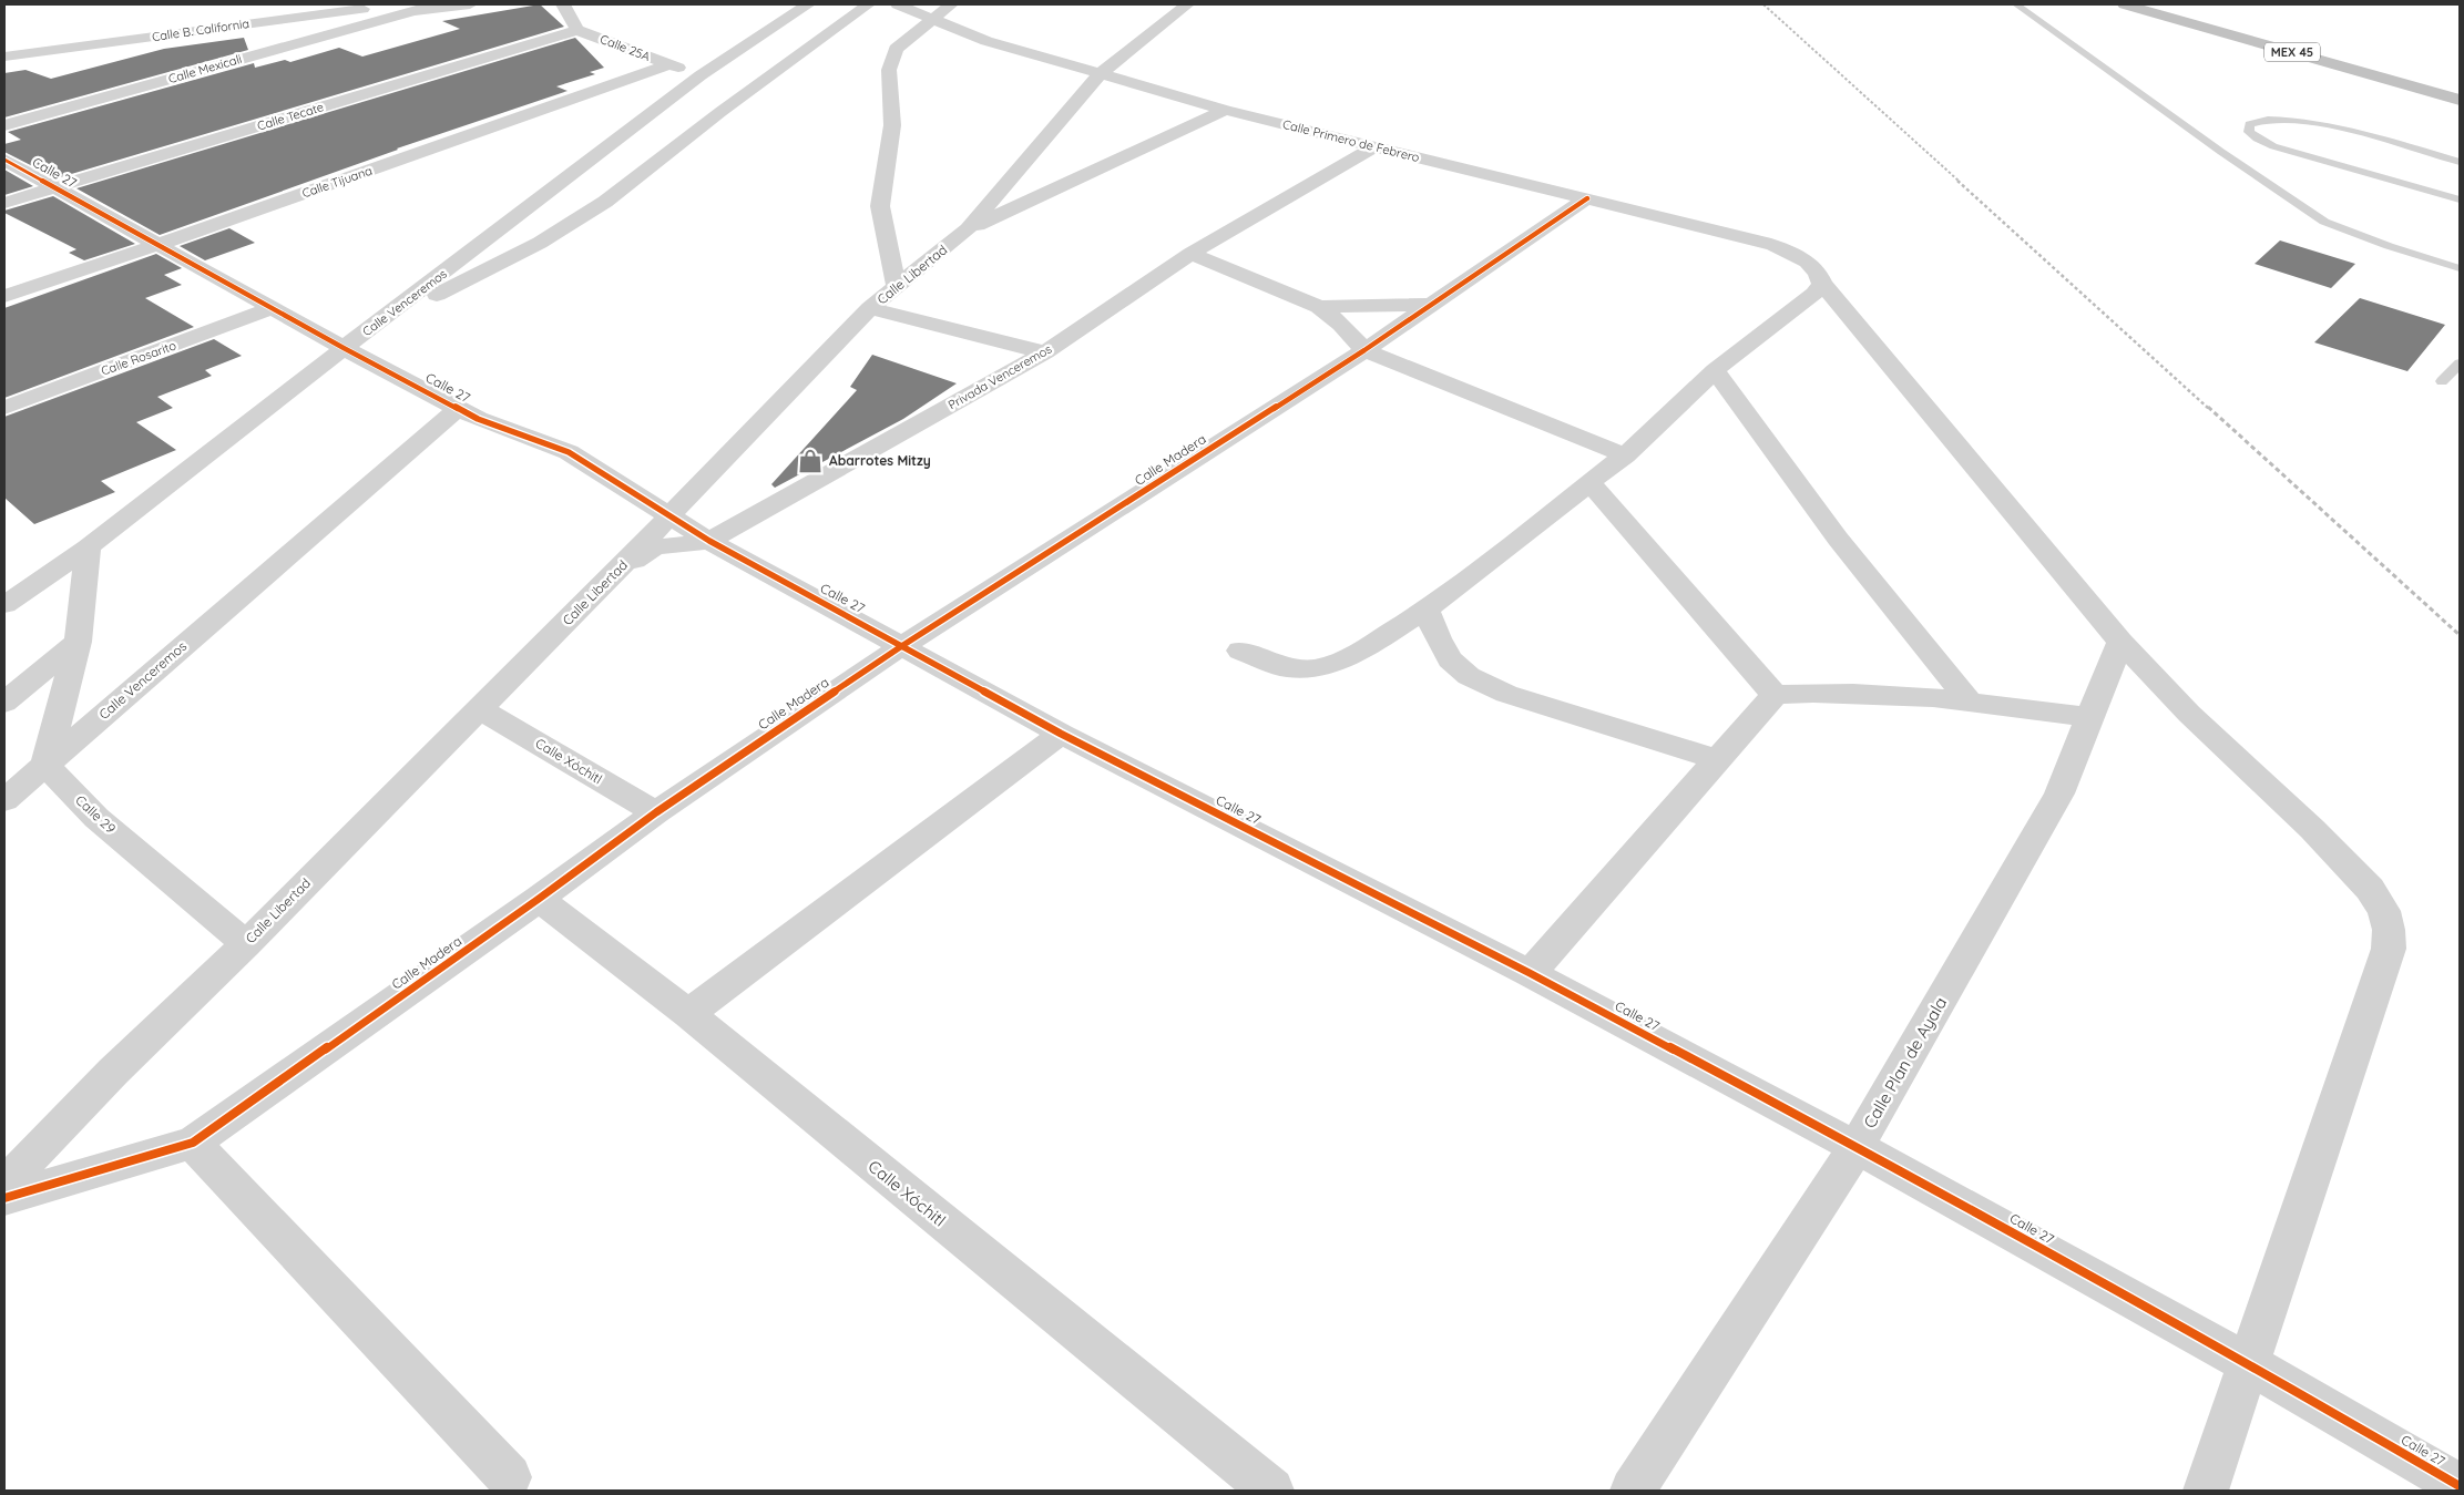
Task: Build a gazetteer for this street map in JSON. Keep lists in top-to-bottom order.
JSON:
{
  "streets": {
    "highway": ["MEX 45"],
    "street": [
      "Calle B. California",
      "Calle 25A",
      "Calle Mexicali",
      "Calle Tecate",
      "Calle Primero de Febrero",
      "Calle 27",
      "Calle Tijuana",
      "Calle Libertad",
      "Calle Venceremos",
      "Calle Rosarito",
      "Privada Venceremos",
      "Calle Madera",
      "Calle Xóchitl",
      "Calle 29",
      "Calle Plan de Ayala"
    ]
  },
  "crossings": [
    ["Calle B. California", "Calle Mexicali"],
    ["Calle 25A", "Calle Tecate"],
    ["Calle 25A", "Calle Tijuana"],
    ["Calle 25A", "Calle Venceremos"],
    ["Calle Tecate", "Calle 27"],
    ["Calle Primero de Febrero", "Calle Libertad"],
    ["Calle Primero de Febrero", "Privada Venceremos"],
    ["Calle Primero de Febrero", "Calle Madera"],
    ["Calle 27", "Calle Tijuana"],
    ["Calle 27", "Calle Libertad"],
    ["Calle 27", "Calle Venceremos"],
    ["Calle 27", "Calle Rosarito"],
    ["Calle 27", "Privada Venceremos"],
    ["Calle 27", "Calle Madera"],
    ["Calle 27", "Calle Plan de Ayala"],
    ["Calle Libertad", "Privada Venceremos"],
    ["Calle Libertad", "Calle Xóchitl"],
    ["Calle Libertad", "Calle 29"],
    ["Calle Venceremos", "Calle 29"],
    ["Calle Madera", "Calle Xóchitl"]
  ],
  "places": {
    "shop": ["Abarrotes Mitzy"]
  }
}
